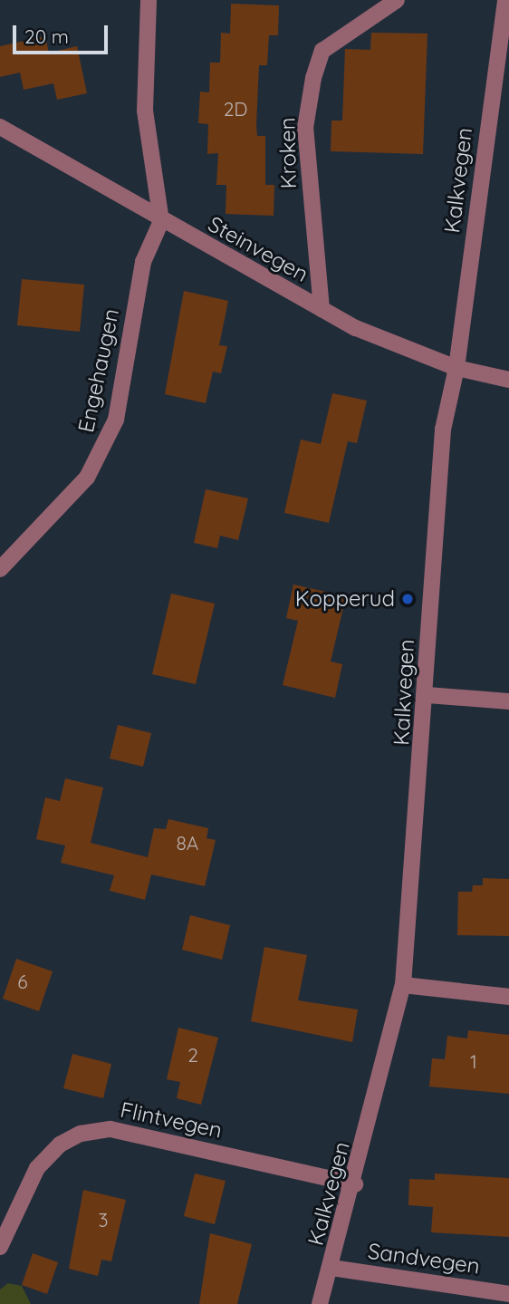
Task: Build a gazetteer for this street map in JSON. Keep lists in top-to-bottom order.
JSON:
{
  "streets": {
    "street": [
      "Kroken",
      "Kalkvegen",
      "Steinvegen",
      "Engehaugen",
      "Flintvegen",
      "Sandvegen"
    ]
  },
  "crossings": [
    ["Kroken", "Steinvegen"],
    ["Kalkvegen", "Steinvegen"],
    ["Kalkvegen", "Flintvegen"],
    ["Kalkvegen", "Sandvegen"],
    ["Steinvegen", "Engehaugen"]
  ],
  "places": ["Kopperud"],
  "house_numbers": [
    "2D",
    "8A",
    "6",
    "2",
    "1",
    "3"
  ],
  "scale_bar": "20 m"
}
